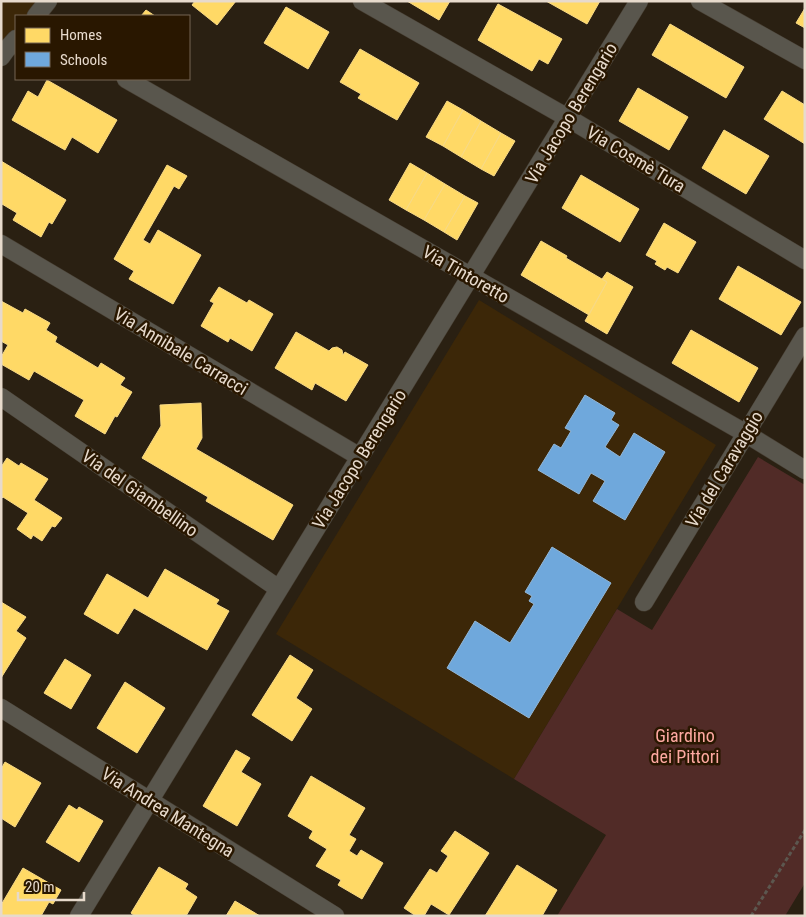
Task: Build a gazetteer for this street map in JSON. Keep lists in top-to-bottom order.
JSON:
{
  "streets": {
    "street": [
      "Via Jacopo Berengario",
      "Via Cosmè Tura",
      "Via Tintoretto",
      "Via Annibale Carracci",
      "Via del Caravaggio",
      "Via del Giambellino",
      "Via Andrea Mantegna"
    ]
  },
  "crossings": [
    ["Via Jacopo Berengario", "Via Cosmè Tura"],
    ["Via Jacopo Berengario", "Via Tintoretto"],
    ["Via Jacopo Berengario", "Via Annibale Carracci"],
    ["Via Jacopo Berengario", "Via del Giambellino"],
    ["Via Jacopo Berengario", "Via Andrea Mantegna"],
    ["Via Tintoretto", "Via del Caravaggio"]
  ],
  "parks": ["Giardino dei Pittori"],
  "legend": ["Homes", "Schools"],
  "scale_bar": "20 m"
}
